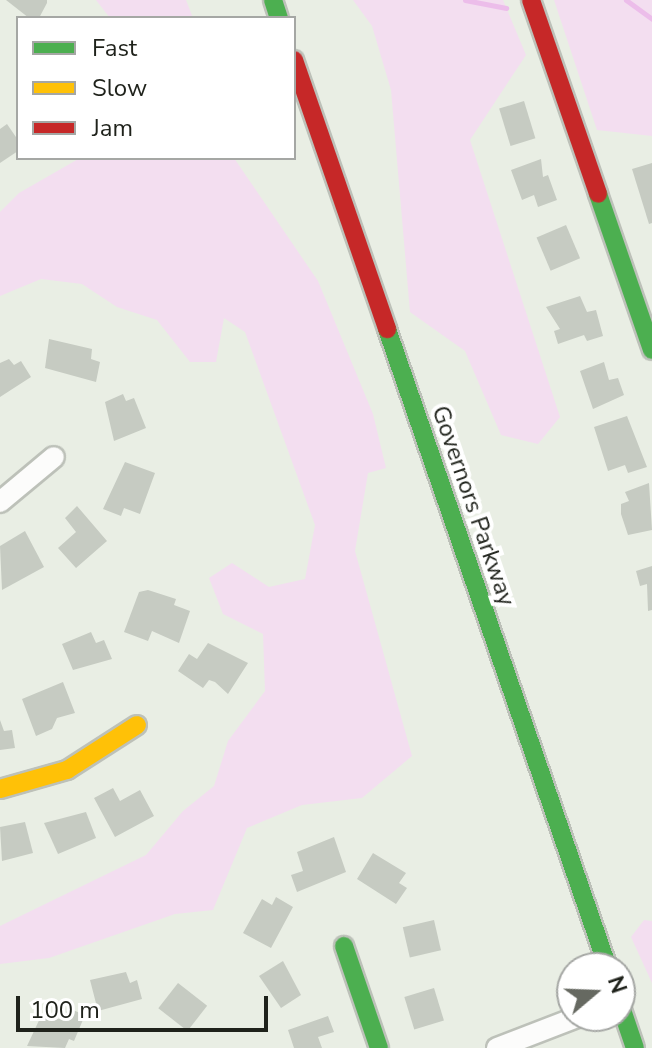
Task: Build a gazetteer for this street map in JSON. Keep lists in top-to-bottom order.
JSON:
{
  "streets": {
    "main road": ["Governors Parkway"]
  },
  "legend": ["Fast", "Slow", "Jam"],
  "scale_bar": "100 m",
  "north": "right"
}
